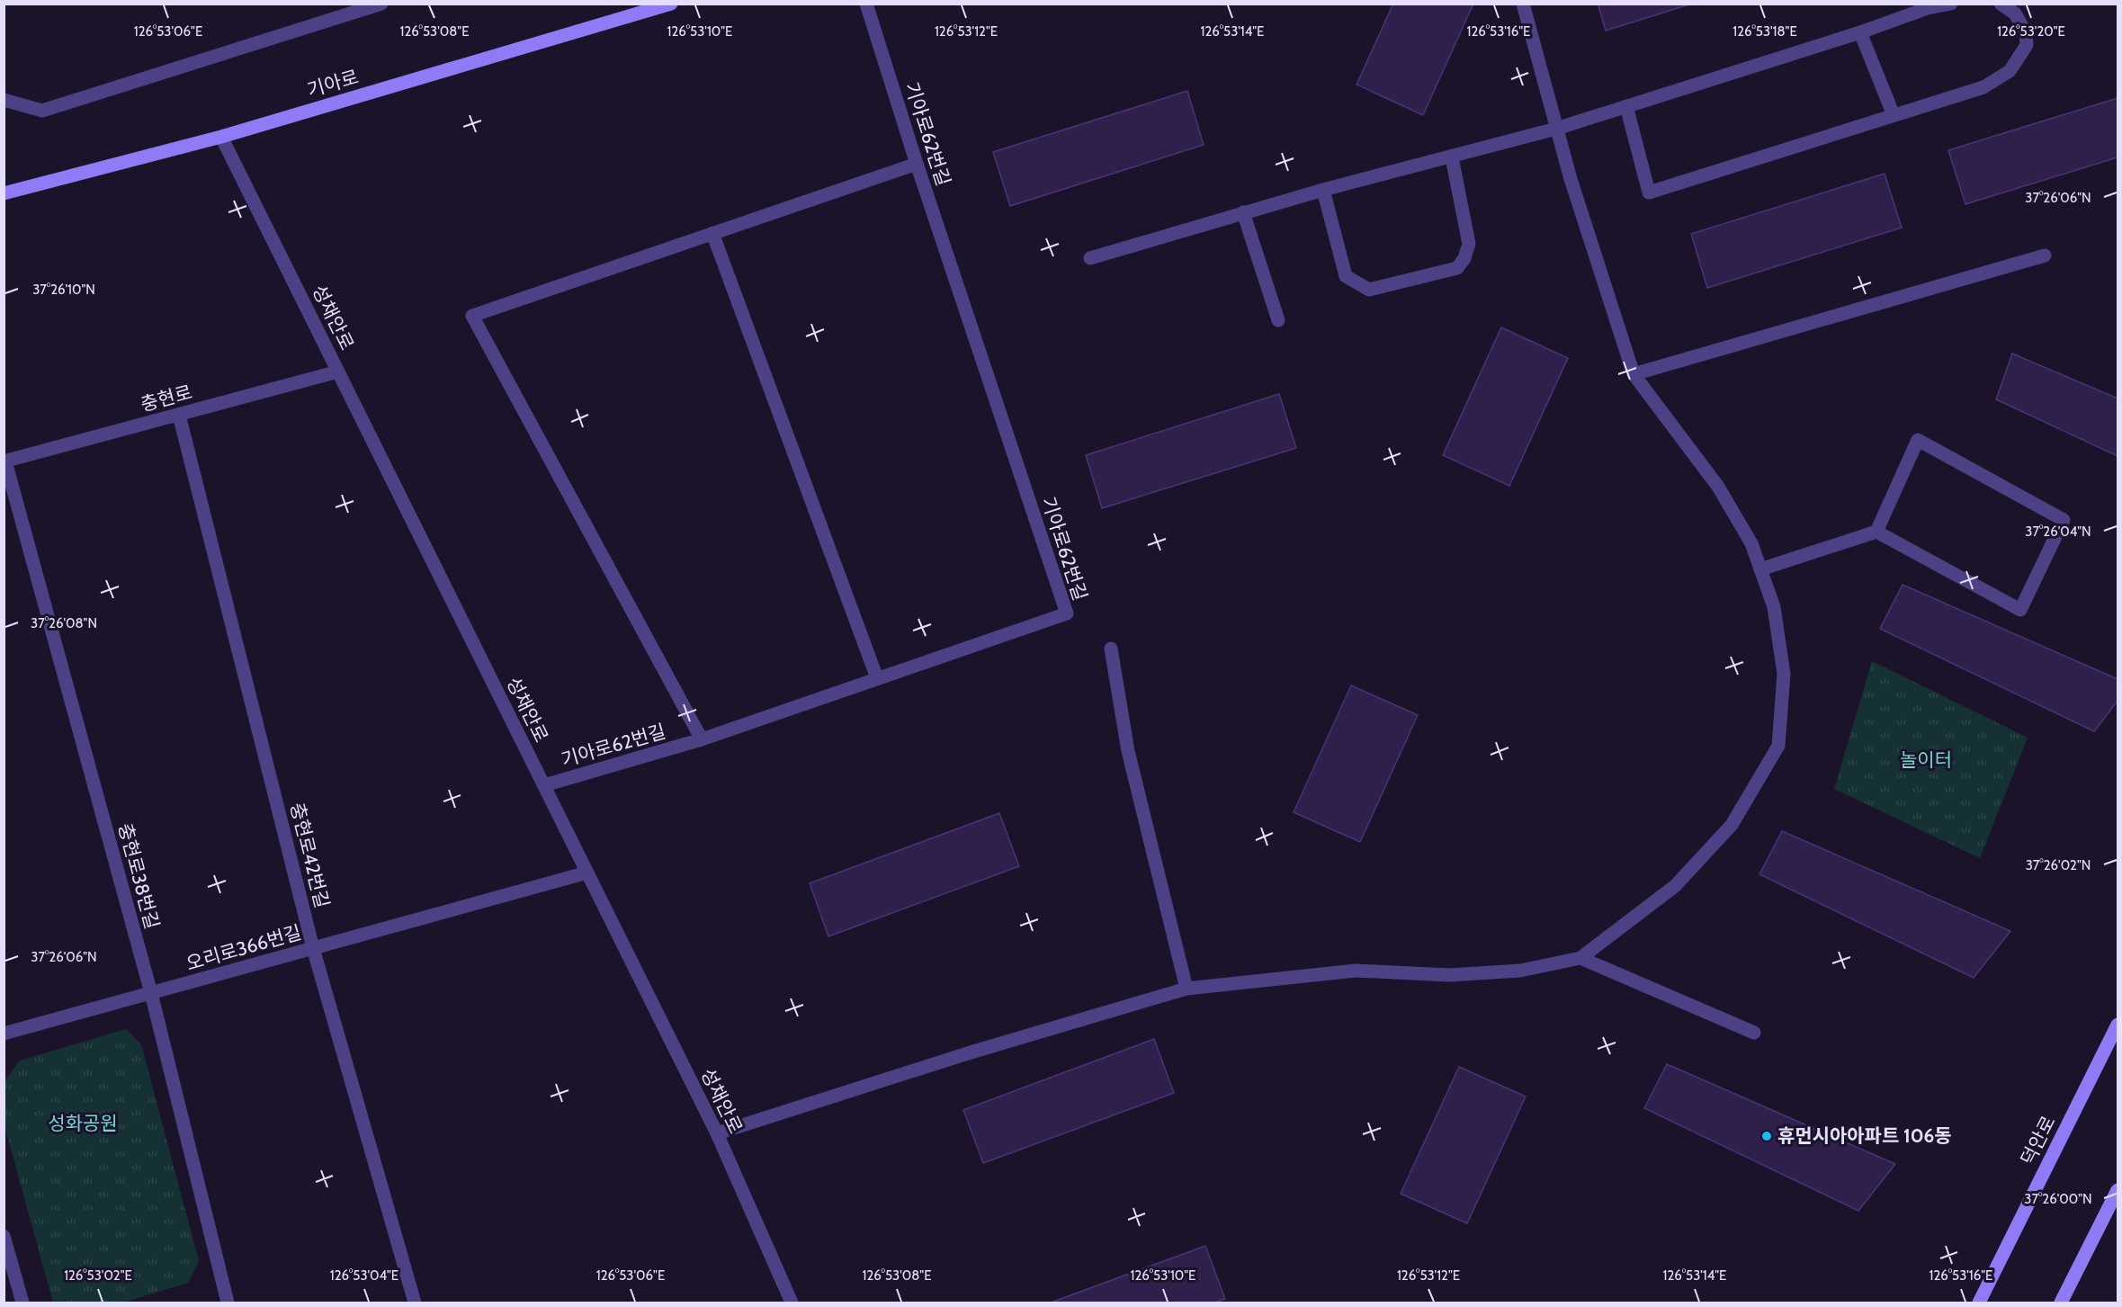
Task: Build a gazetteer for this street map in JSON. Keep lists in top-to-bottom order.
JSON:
{
  "streets": {
    "main road": ["기아로", "덕안로"],
    "street": [
      "기아로62번길",
      "성채안로",
      "충현로",
      "충현로42번길",
      "충현로38번길",
      "오리로366번길"
    ]
  },
  "crossings": [
    ["기아로", "성채안로"],
    ["기아로62번길", "성채안로"],
    ["성채안로", "충현로"],
    ["성채안로", "오리로366번길"],
    ["충현로", "충현로42번길"],
    ["충현로", "충현로38번길"],
    ["충현로42번길", "오리로366번길"],
    ["충현로38번길", "오리로366번길"]
  ],
  "parks": ["놀이터", "성화공원"],
  "places": ["휴먼시아아파트 106동"],
  "coordinates": [
    "126°53'16\"E",
    "126°53'18\"E",
    "126°53'06\"E",
    "126°53'08\"E",
    "126°53'10\"E",
    "126°53'12\"E",
    "126°53'14\"E",
    "126°53'20\"E",
    "37°26'06\"N",
    "37°26'10\"N",
    "37°26'04\"N",
    "37°26'08\"N",
    "37°26'02\"N",
    "37°26'00\"N",
    "126°53'02\"E",
    "126°53'04\"E"
  ]
}
